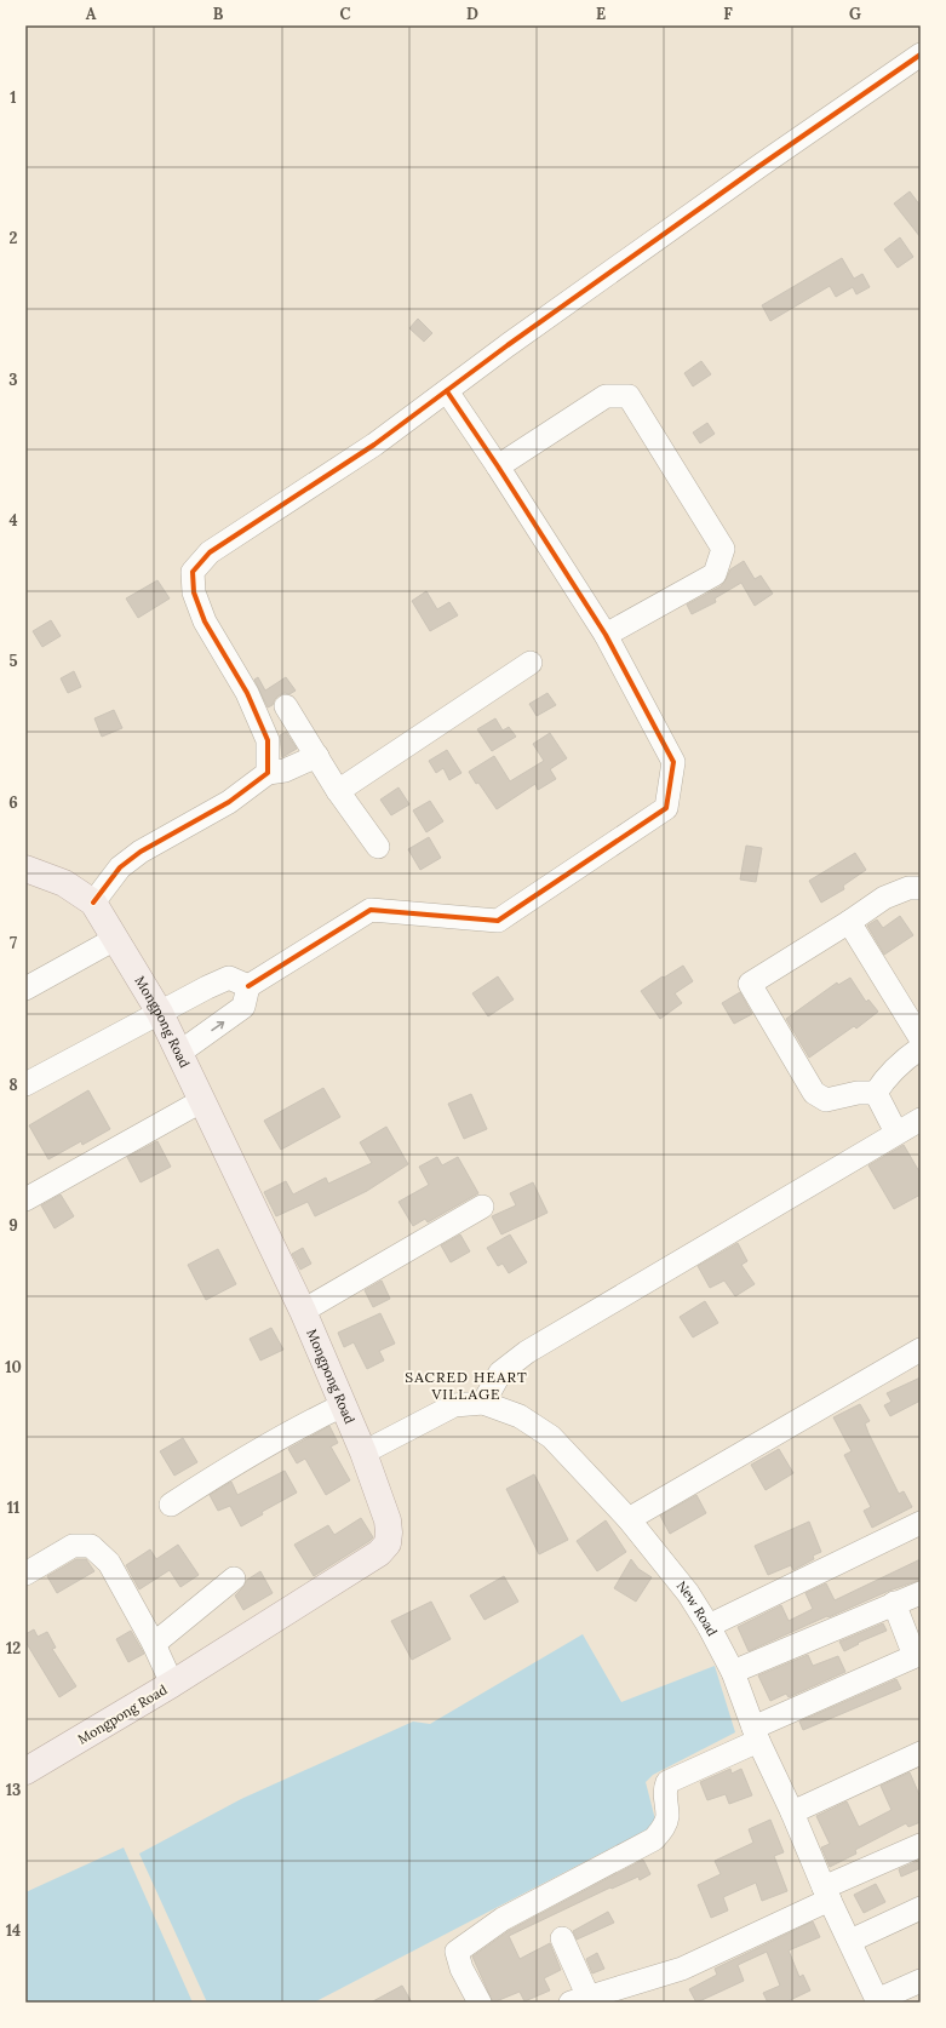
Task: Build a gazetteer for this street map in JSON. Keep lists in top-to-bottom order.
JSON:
{
  "streets": {
    "main road": ["Mongpong Road"],
    "street": ["New Road"]
  },
  "crossings": [
    ["Mongpong Road", "New Road"]
  ],
  "districts": ["SACRED HEART VILLAGE"],
  "grid": {
    "columns": [
      "A",
      "B",
      "C",
      "D",
      "E",
      "F",
      "G"
    ],
    "rows": [
      "1",
      "2",
      "3",
      "4",
      "5",
      "6",
      "7",
      "8",
      "9",
      "10",
      "11",
      "12",
      "13",
      "14"
    ]
  }
}
